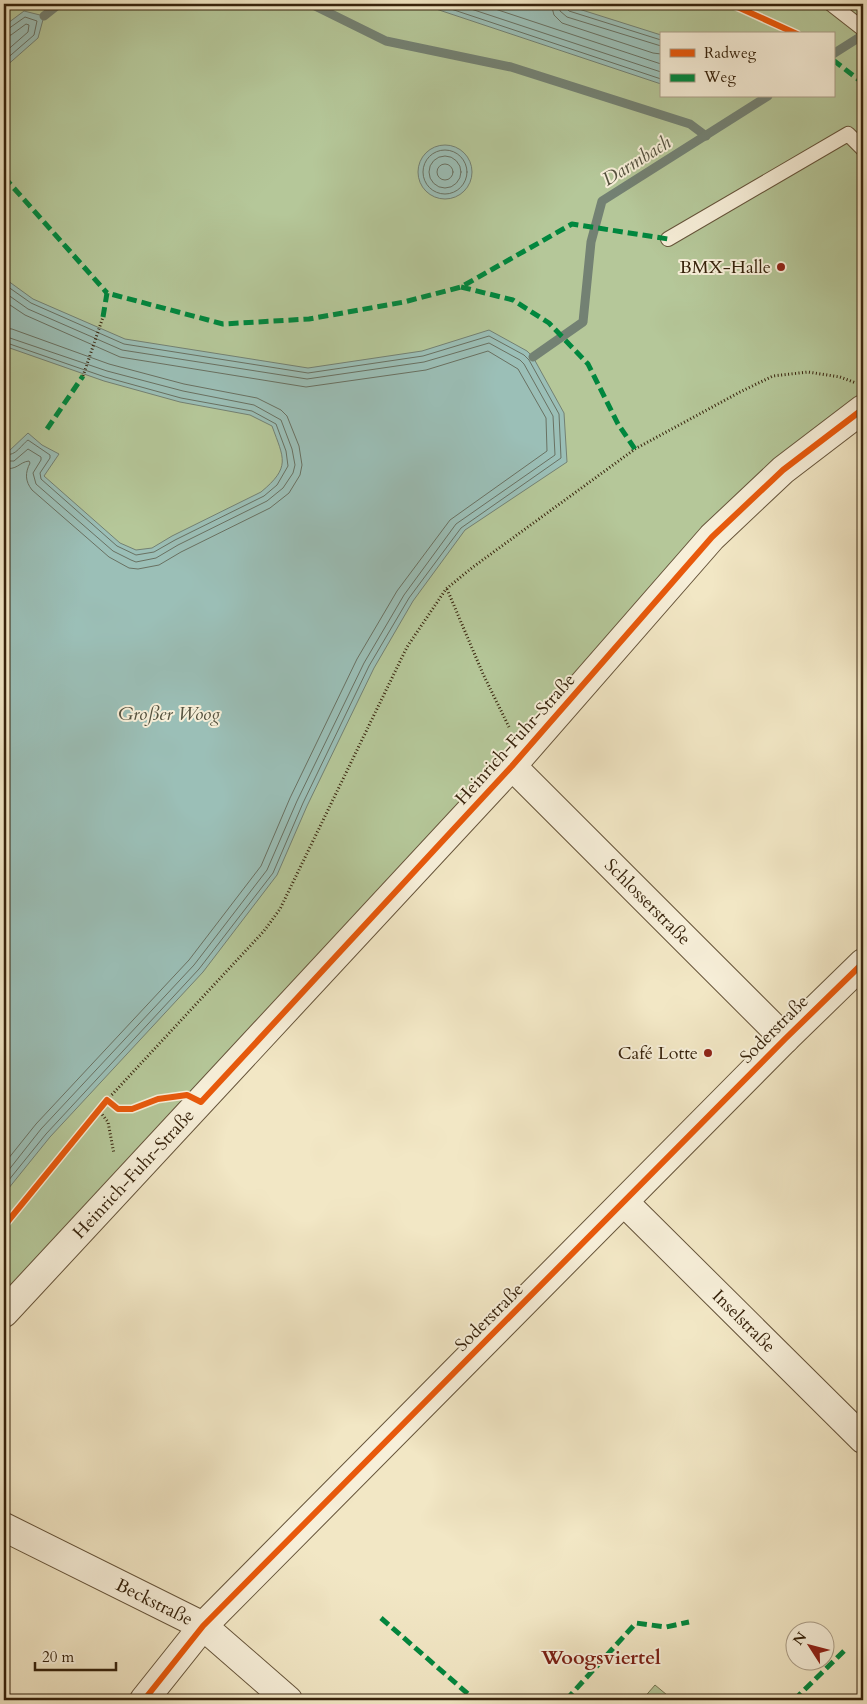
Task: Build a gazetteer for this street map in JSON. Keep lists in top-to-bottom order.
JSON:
{
  "streets": {
    "street": [
      "Heinrich-Fuhr-Straße",
      "Schlosserstraße",
      "Soderstraße",
      "Inselstraße",
      "Beckstraße"
    ]
  },
  "crossings": [
    ["Heinrich-Fuhr-Straße", "Schlosserstraße"],
    ["Schlosserstraße", "Soderstraße"],
    ["Soderstraße", "Inselstraße"],
    ["Soderstraße", "Beckstraße"]
  ],
  "districts": ["Woogsviertel"],
  "water": ["Darmbach", "Großer Woog"],
  "places": ["BMX-Halle", "Café Lotte"],
  "legend": ["Radweg", "Weg"],
  "scale_bar": "20 m",
  "north": "top left"
}
